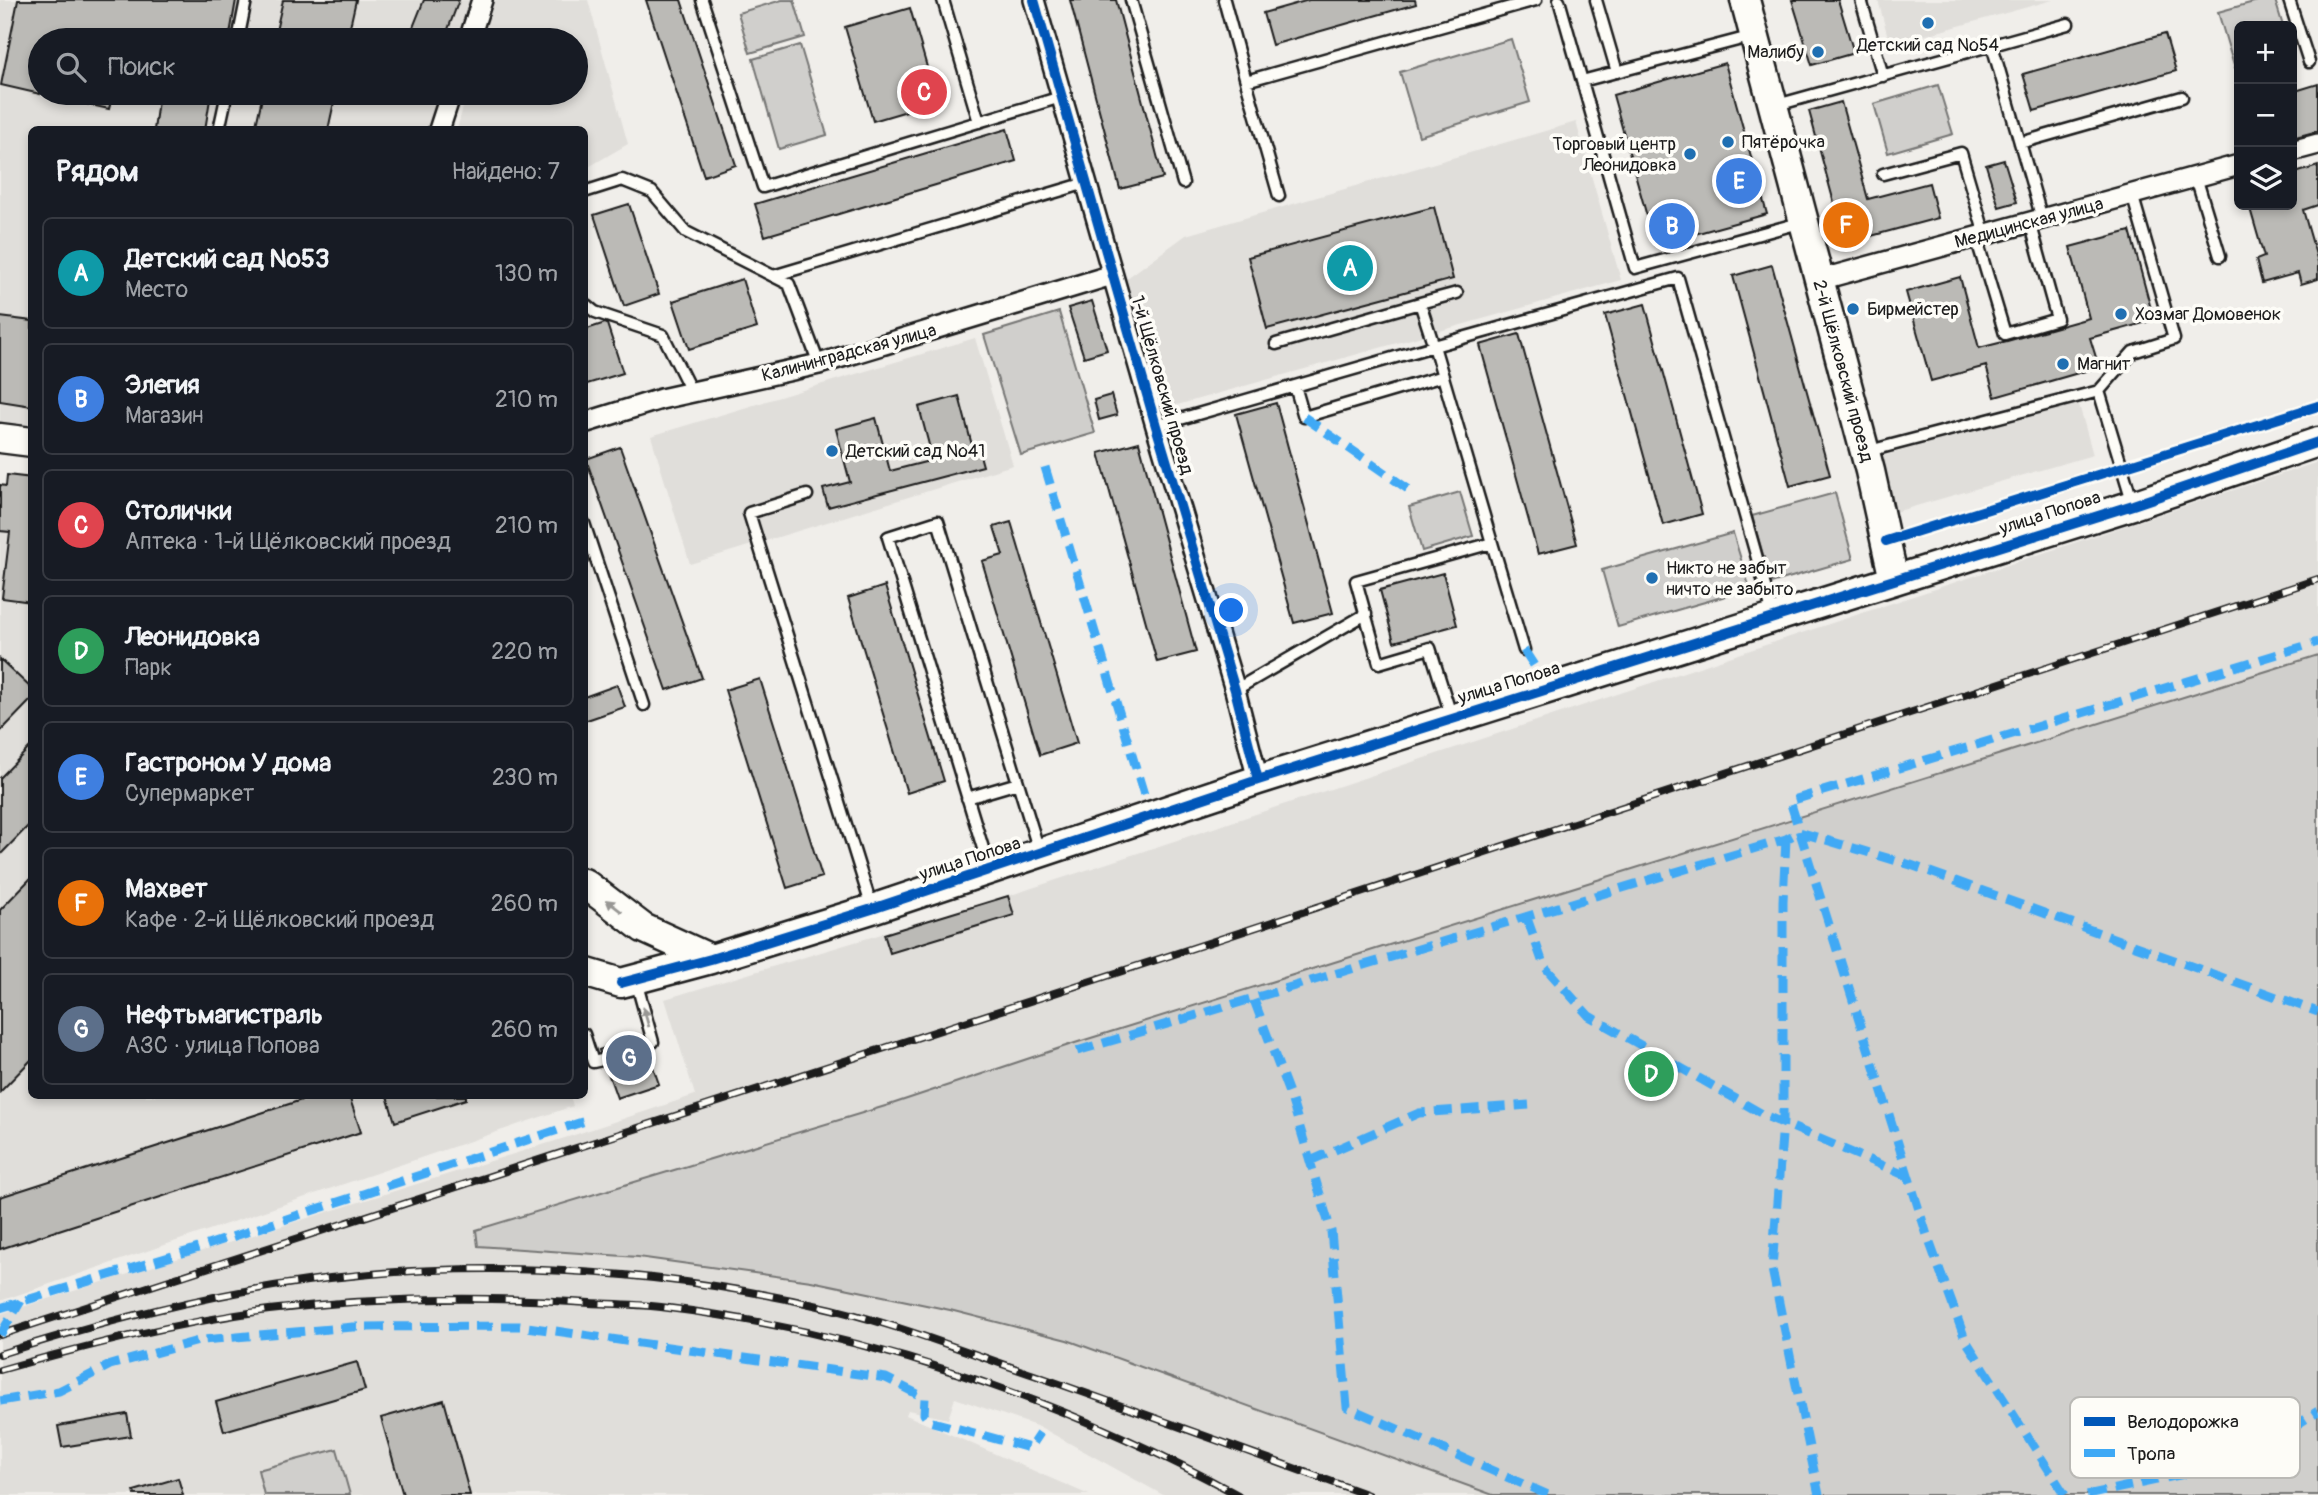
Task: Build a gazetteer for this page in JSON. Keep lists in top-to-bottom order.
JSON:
{
  "streets": {
    "street": [
      "Медицинская улица",
      "Калининградская улица",
      "2-й Щёлковский проезд",
      "1-й Щёлковский проезд",
      "улица Попова"
    ]
  },
  "crossings": [
    ["Медицинская улица", "2-й Щёлковский проезд"],
    ["Калининградская улица", "1-й Щёлковский проезд"],
    ["2-й Щёлковский проезд", "улица Попова"],
    ["1-й Щёлковский проезд", "улица Попова"]
  ],
  "places": [
    "Детский сад №54",
    "Малибу",
    "Пятёрочка",
    "Торговый центр Леонидовка",
    "Бирмейстер",
    "Хозмаг Домовенок",
    "Магнит",
    "Детский сад №41",
    "Никто не забыт ничто не забыто"
  ],
  "legend": ["Велодорожка", "Тропа"],
  "page": {
    "map_buttons": ["+", "−"],
    "search": "Поиск",
    "pins": [
      "C",
      "E",
      "F",
      "B",
      "A",
      "G",
      "D"
    ],
    "heading": ["Рядом", "Найдено: 7"],
    "list": [
      {
        "mark": "A",
        "name": "Детский сад №53",
        "note": "Место",
        "value": "130 m"
      },
      {
        "mark": "B",
        "name": "Элегия",
        "note": "Магазин",
        "value": "210 m"
      },
      {
        "mark": "C",
        "name": "Столички",
        "note": "Аптека · 1-й Щёлковский проезд",
        "value": "210 m"
      },
      {
        "mark": "D",
        "name": "Леонидовка",
        "note": "Парк",
        "value": "220 m"
      },
      {
        "mark": "E",
        "name": "Гастроном У дома",
        "note": "Супермаркет",
        "value": "230 m"
      },
      {
        "mark": "F",
        "name": "Махвет",
        "note": "Кафе · 2-й Щёлковский проезд",
        "value": "260 m"
      },
      {
        "mark": "G",
        "name": "Нефтьмагистраль",
        "note": "АЗС · улица Попова",
        "value": "260 m"
      }
    ]
  }
}
